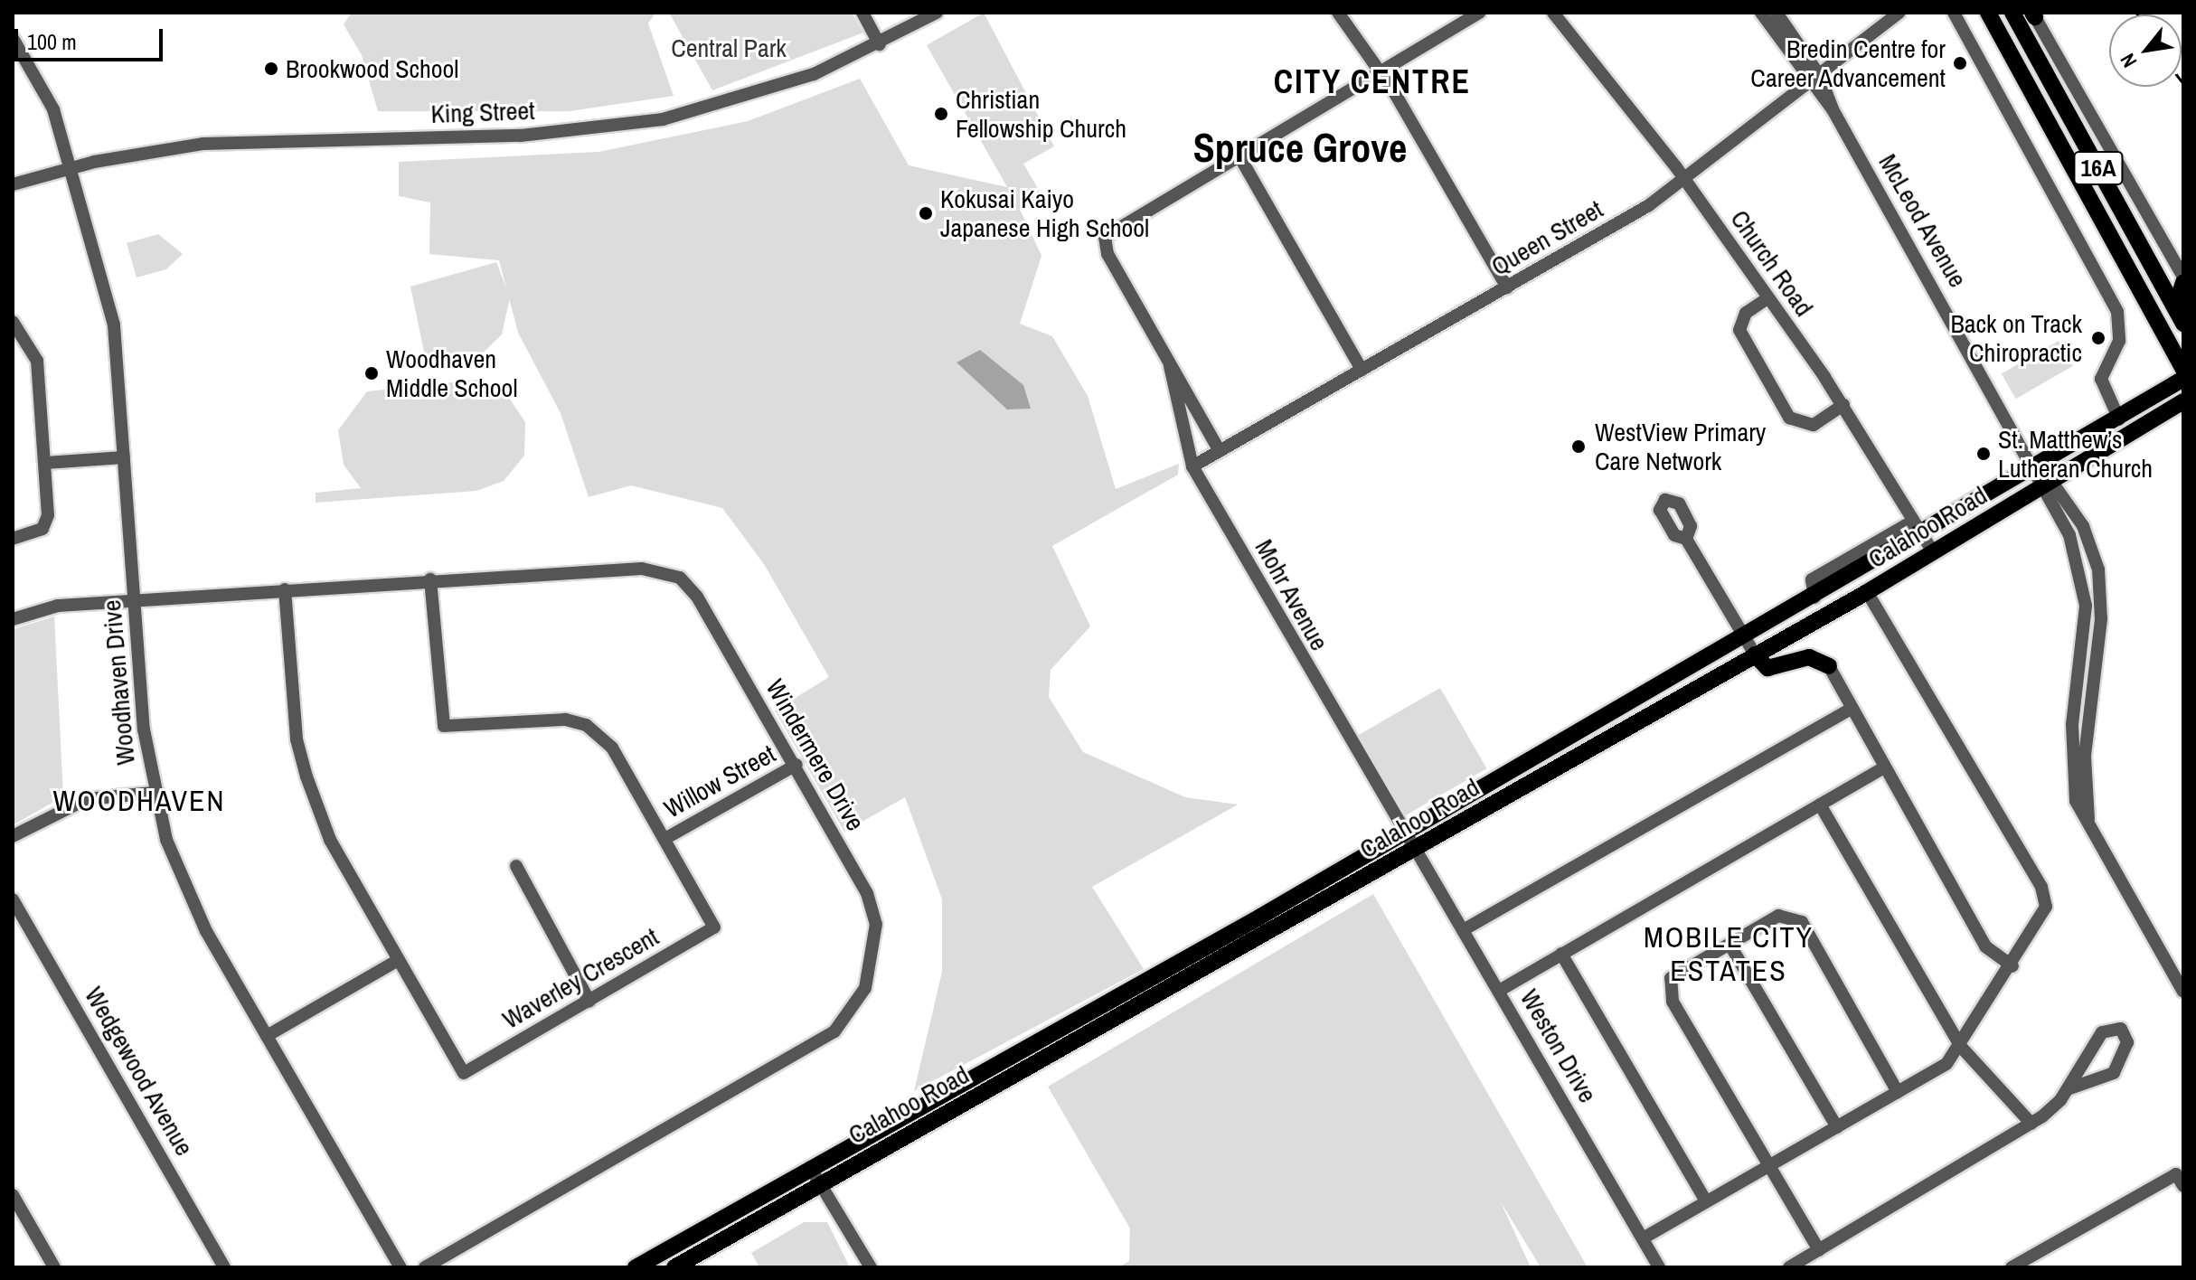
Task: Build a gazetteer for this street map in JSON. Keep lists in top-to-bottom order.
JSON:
{
  "streets": {
    "main road": ["16A", "Calahoo Road"],
    "street": [
      "King Street",
      "McLeod Avenue",
      "Queen Street",
      "Church Road",
      "Mohr Avenue",
      "Woodhaven Drive",
      "Windermere Drive",
      "Willow Street",
      "Waverley Crescent",
      "Weston Drive",
      "Wedgewood Avenue"
    ]
  },
  "crossings": [
    ["King Street", "Woodhaven Drive"],
    ["McLeod Avenue", "Queen Street"],
    ["McLeod Avenue", "Calahoo Road"],
    ["Queen Street", "Church Road"],
    ["Queen Street", "Mohr Avenue"],
    ["Church Road", "Calahoo Road"],
    ["Calahoo Road", "Mohr Avenue"],
    ["Calahoo Road", "Weston Drive"],
    ["Mohr Avenue", "Weston Drive"],
    ["Woodhaven Drive", "Windermere Drive"],
    ["Windermere Drive", "Willow Street"],
    ["Windermere Drive", "Waverley Crescent"],
    ["Willow Street", "Waverley Crescent"]
  ],
  "districts": [
    "CITY CENTRE",
    "Spruce Grove",
    "WOODHAVEN",
    "MOBILE CITY ESTATES"
  ],
  "parks": ["Central Park"],
  "places": [
    "Bredin Centre for Career Advancement",
    "Brookwood School",
    "Christian Fellowship Church",
    "Kokusai Kaiyo Japanese High School",
    "Back on Track Chiropractic",
    "Woodhaven Middle School",
    "WestView Primary Care Network",
    "St. Matthew’s Lutheran Church"
  ],
  "scale_bar": "100 m",
  "north": "bottom left"
}
